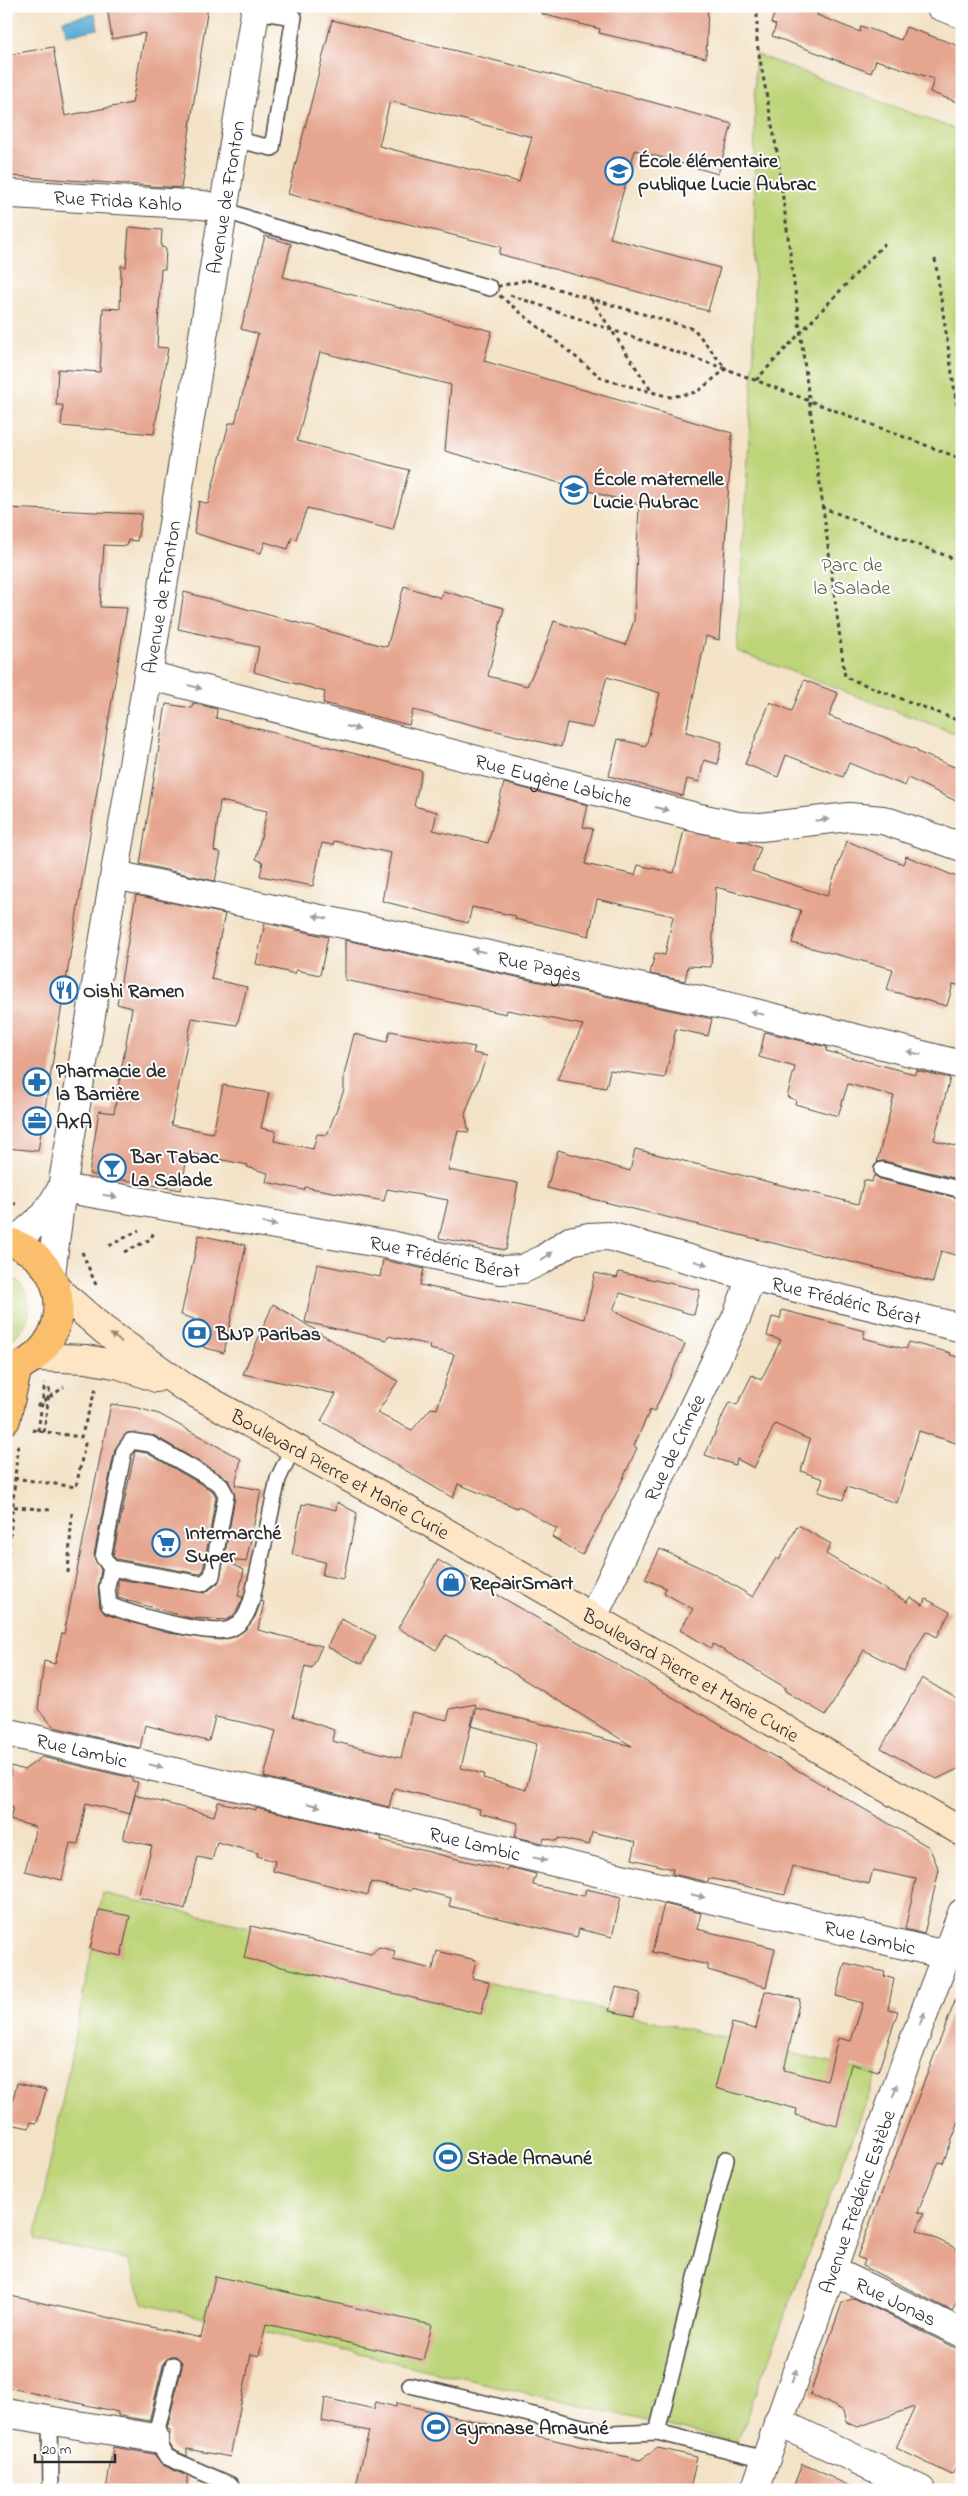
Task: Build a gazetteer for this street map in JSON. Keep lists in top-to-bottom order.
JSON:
{
  "streets": {
    "main road": ["Boulevard Pierre et Marie Curie"],
    "street": [
      "Avenue de Fronton",
      "Rue Frida Kahlo",
      "Rue Eugène Labiche",
      "Rue Pagès",
      "Rue Frédéric Bérat",
      "Rue de Crimée",
      "Rue Lambic",
      "Avenue Frédéric Estèbe",
      "Rue Jonas"
    ]
  },
  "crossings": [
    ["Avenue de Fronton", "Rue Frida Kahlo"],
    ["Avenue de Fronton", "Rue Eugène Labiche"],
    ["Avenue de Fronton", "Rue Pagès"],
    ["Avenue de Fronton", "Rue Frédéric Bérat"],
    ["Avenue de Fronton", "Boulevard Pierre et Marie Curie"],
    ["Rue Frédéric Bérat", "Rue de Crimée"],
    ["Rue de Crimée", "Boulevard Pierre et Marie Curie"],
    ["Rue Lambic", "Avenue Frédéric Estèbe"],
    ["Avenue Frédéric Estèbe", "Rue Jonas"]
  ],
  "one_way": [
    "Rue Eugène Labiche",
    "Rue Pagès",
    "Rue Frédéric Bérat",
    "Rue Lambic",
    "Avenue Frédéric Estèbe"
  ],
  "parks": ["Parc de la Salade"],
  "places": {
    "school or university": ["École élémentaire publique Lucie Aubrac", "École maternelle Lucie Aubrac"],
    "restaurant": ["Oishi Ramen"],
    "pharmacy": ["Pharmacie de la Barrière"],
    "office": ["AXA"],
    "bar": ["Bar Tabac La Salade"],
    "bank": ["BNP Paribas"],
    "supermarket": ["Intermarché Super"],
    "shop": ["RepairSmart"],
    "sports": ["Stade Arnauné", "Gymnase Arnauné"]
  },
  "scale_bar": "20 m"
}
